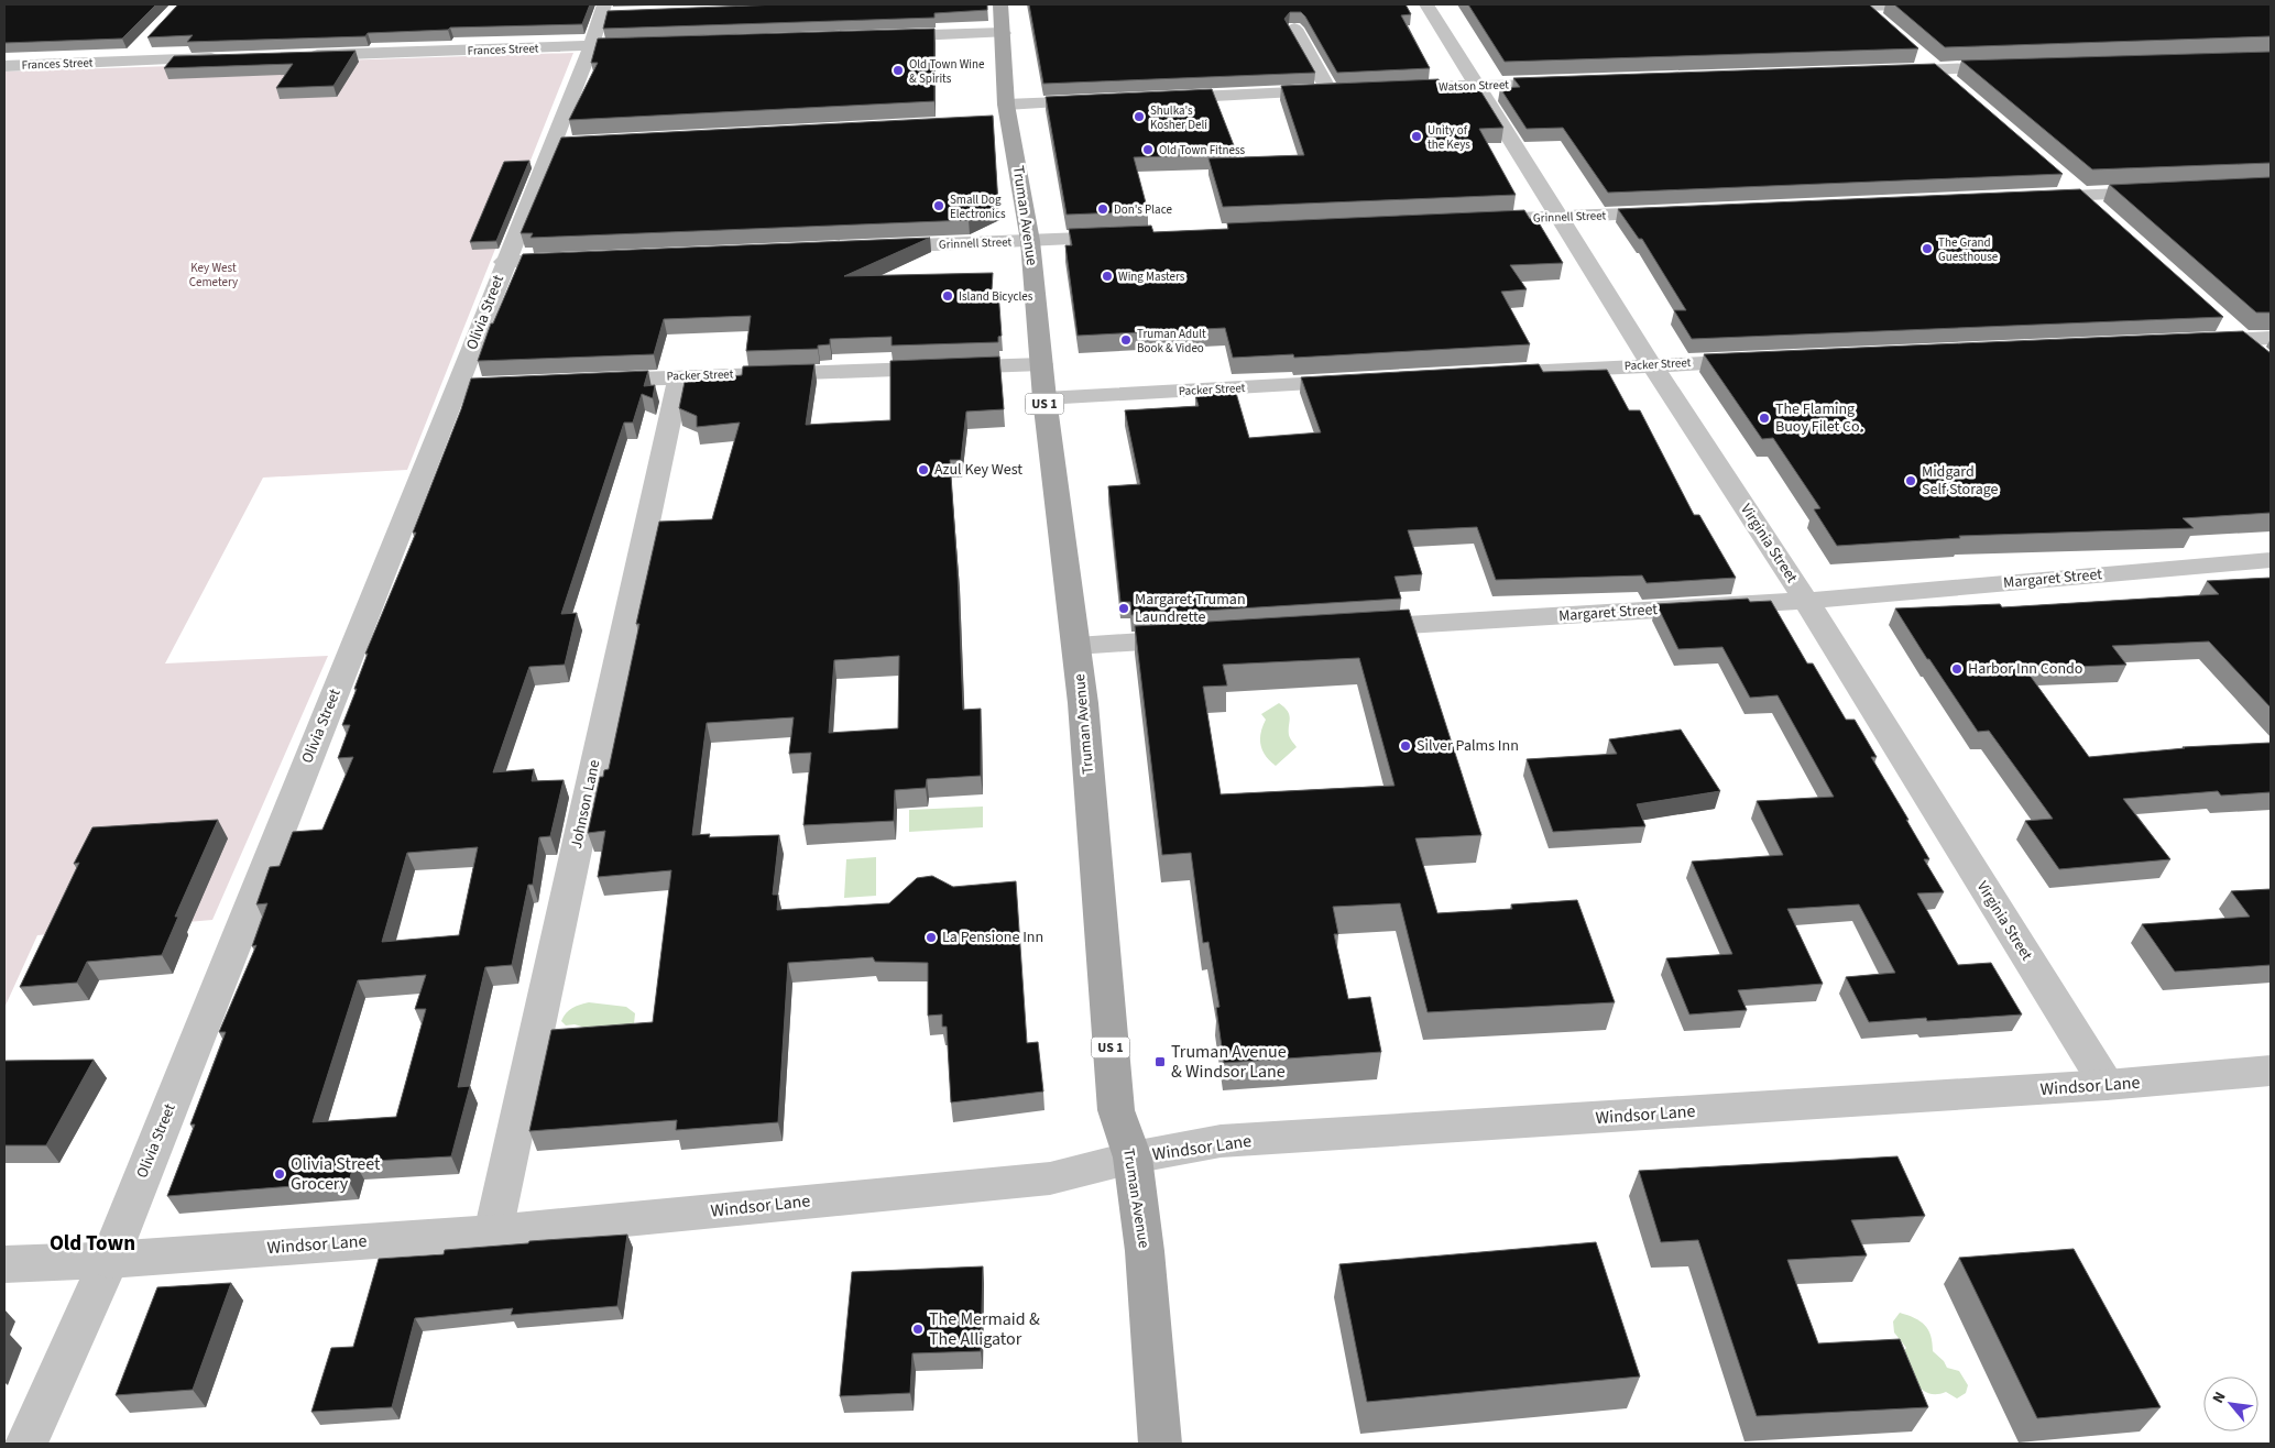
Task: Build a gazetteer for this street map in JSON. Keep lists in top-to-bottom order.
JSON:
{
  "streets": {
    "main road": ["Truman Avenue", "US 1"],
    "street": [
      "Frances Street",
      "Watson Street",
      "Grinnell Street",
      "Olivia Street",
      "Packer Street",
      "Virginia Street",
      "Margaret Street",
      "Johnson Lane",
      "Windsor Lane"
    ]
  },
  "crossings": [
    ["Frances Street", "Olivia Street"],
    ["Watson Street", "Virginia Street"],
    ["Truman Avenue", "Grinnell Street"],
    ["Truman Avenue", "Packer Street"],
    ["Truman Avenue", "Windsor Lane"],
    ["Grinnell Street", "Virginia Street"],
    ["Olivia Street", "Windsor Lane"],
    ["Packer Street", "Virginia Street"],
    ["Packer Street", "Johnson Lane"],
    ["Virginia Street", "Margaret Street"],
    ["Virginia Street", "Windsor Lane"],
    ["Johnson Lane", "Windsor Lane"]
  ],
  "districts": ["Old Town"],
  "parks": ["Key West Cemetery"],
  "places": {
    "other": [
      "Old Town Wine & Spirits",
      "Shulka's Kosher Deli",
      "Unity of the Keys",
      "Old Town Fitness",
      "Small Dog Electronics",
      "Don's Place",
      "The Grand Guesthouse",
      "Wing Masters",
      "Island Bicycles",
      "Truman Adult Book & Video",
      "The Flaming Buoy Filet Co.",
      "Azul Key West",
      "Midgard Self Storage",
      "Margaret Truman Laundrette",
      "Harbor Inn Condo",
      "Silver Palms Inn",
      "La Pensione Inn",
      "Olivia Street Grocery",
      "The Mermaid & The Alligator"
    ],
    "transit": ["Truman Avenue & Windsor Lane"]
  },
  "north": "top left"
}
